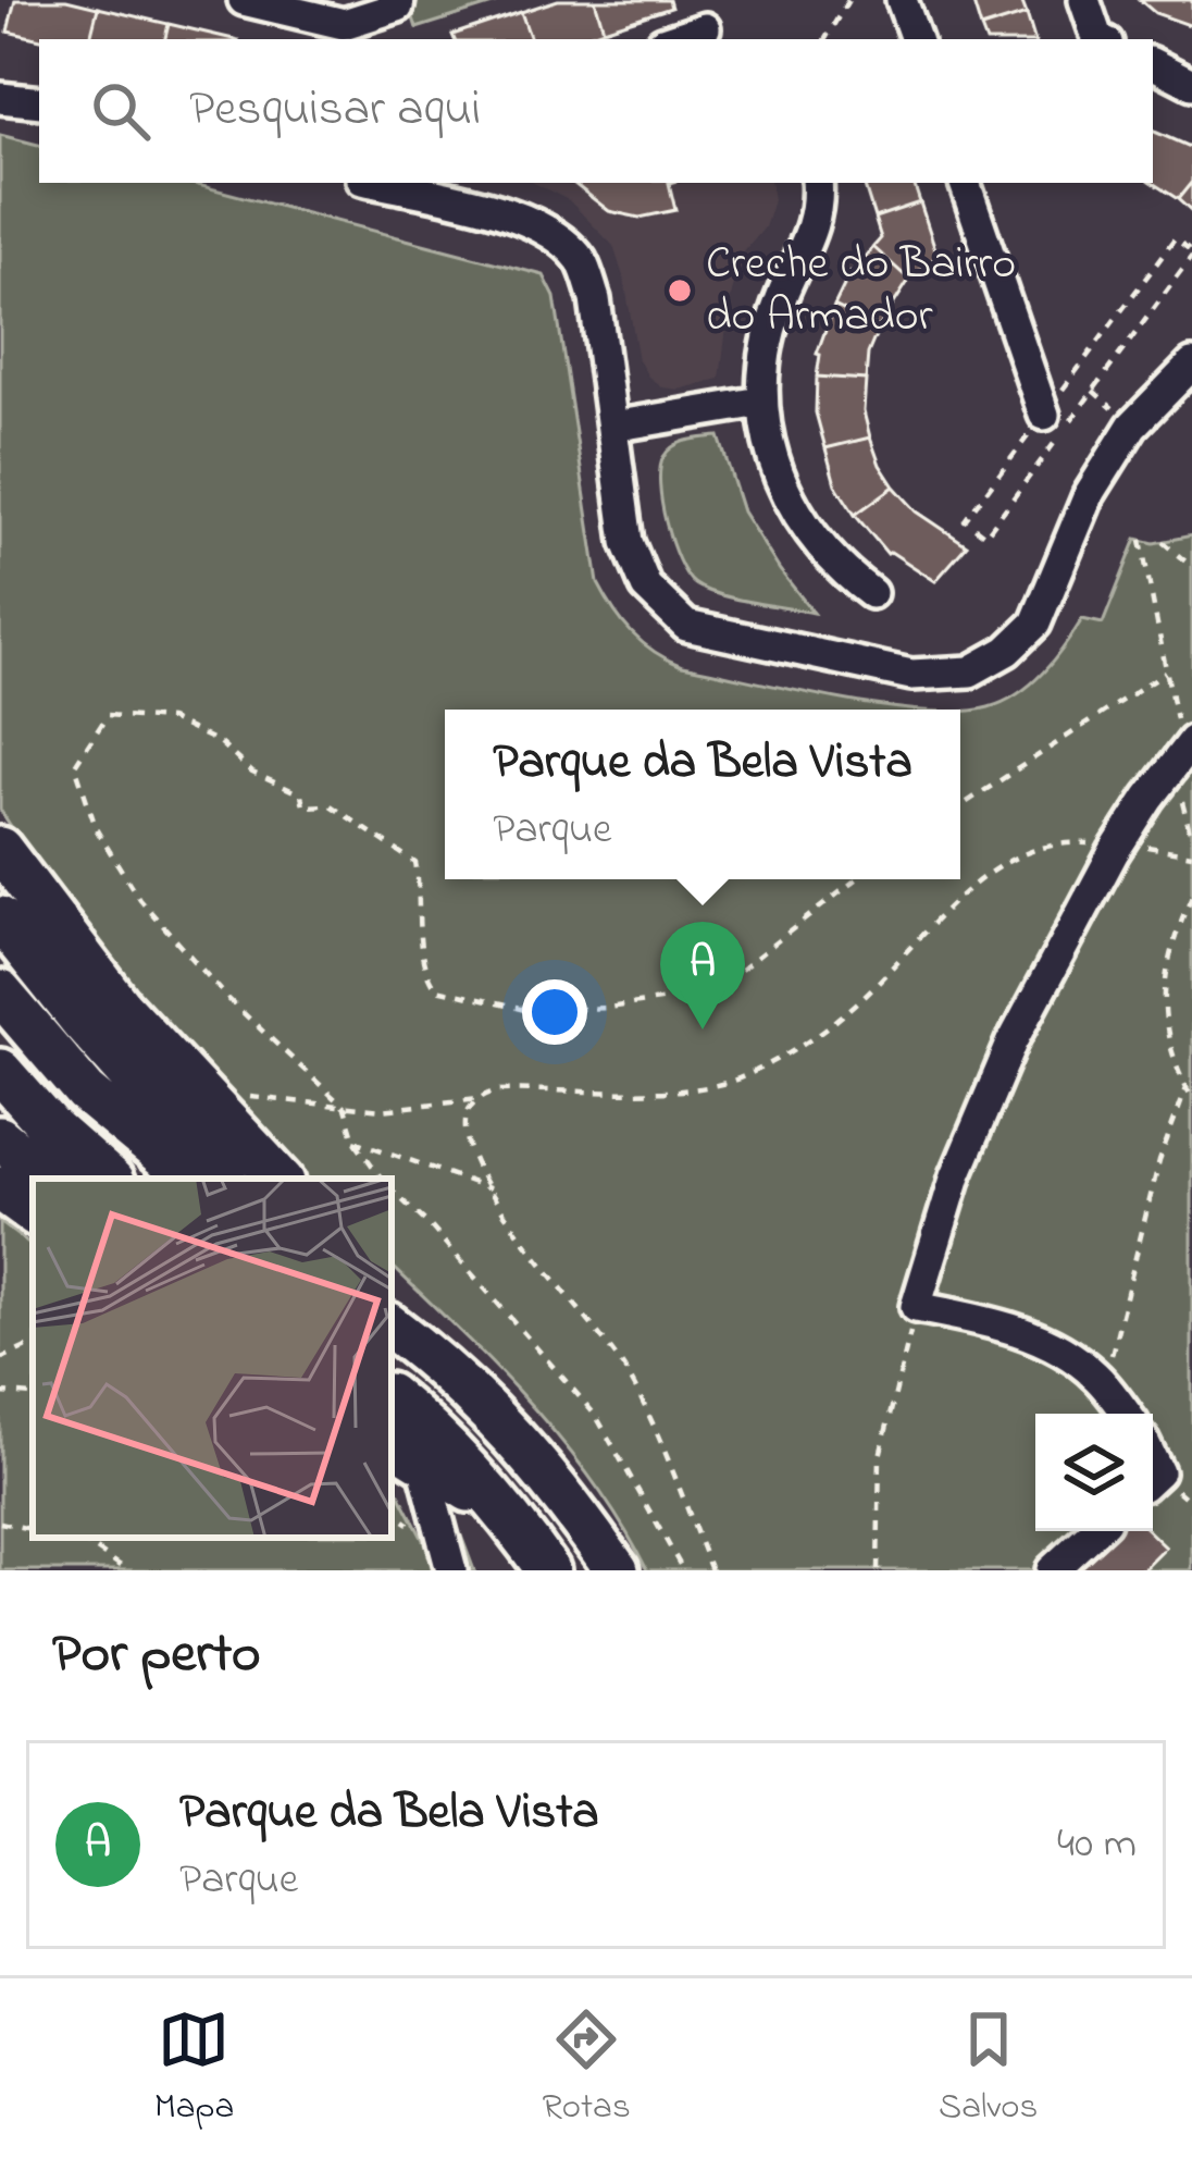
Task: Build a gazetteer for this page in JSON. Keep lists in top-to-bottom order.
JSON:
{
  "places": ["Creche do Bairro do Armador"],
  "page": {
    "search": "Pesquisar aqui",
    "popup": ["Parque da Bela Vista", "Parque"],
    "pins": "A",
    "heading": "Por perto",
    "list": [
      {
        "mark": "A",
        "name": "Parque da Bela Vista",
        "note": "Parque",
        "value": "40 m"
      }
    ],
    "nav": ["Mapa", "Rotas", "Salvos"]
  }
}
